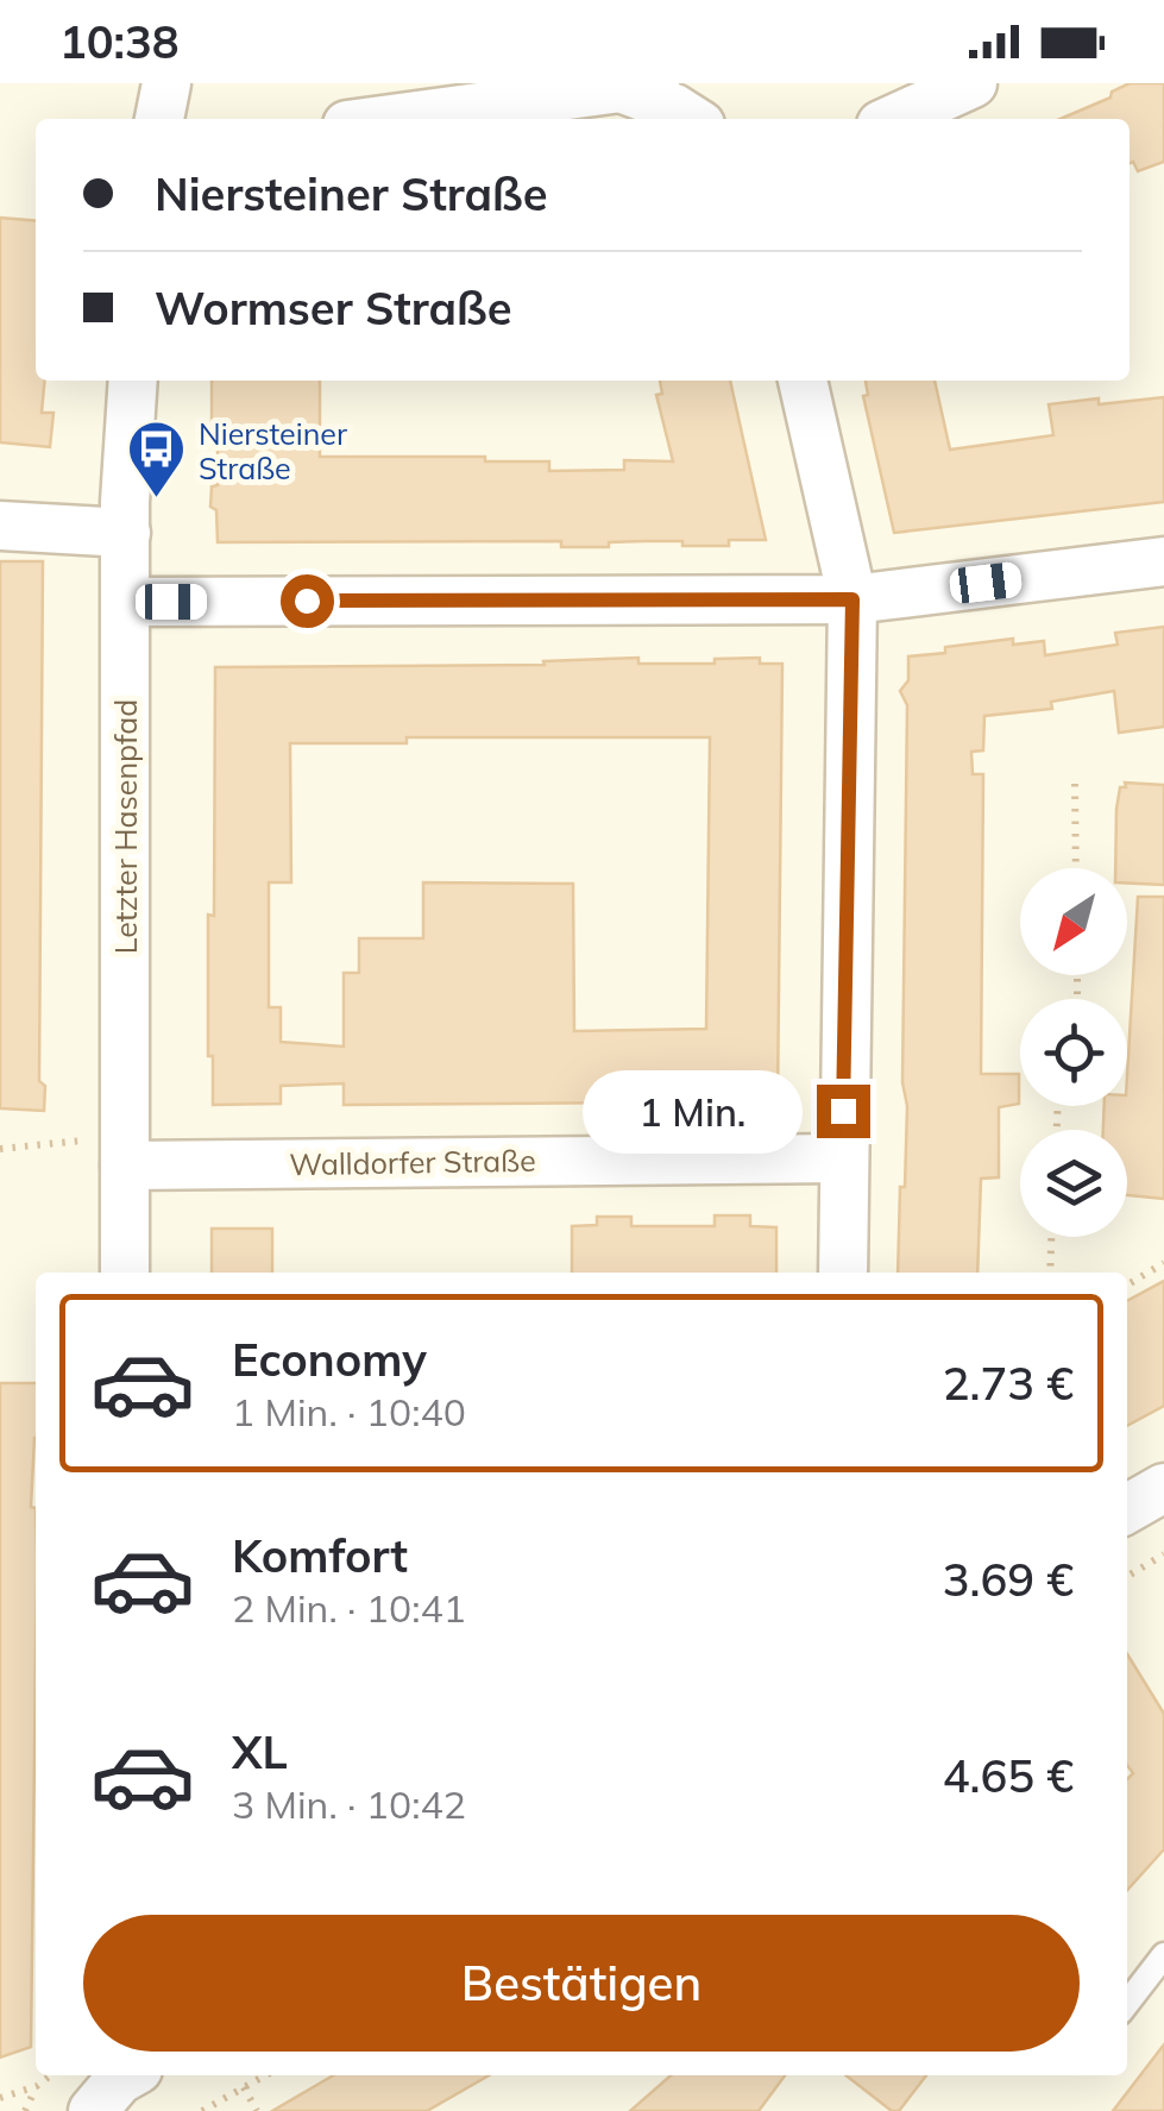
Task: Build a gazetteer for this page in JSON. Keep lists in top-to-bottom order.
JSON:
{
  "streets": {
    "street": ["Letzter Hasenpfad", "Walldorfer Straße"]
  },
  "crossings": [
    ["Letzter Hasenpfad", "Walldorfer Straße"]
  ],
  "places": {
    "bus stop": ["Niersteiner Straße"]
  },
  "north": "bottom left",
  "page": {
    "status": "10:38",
    "banner": ["Niersteiner Straße", "Wormser Straße"],
    "bubble": "1 Min.",
    "list": [
      {
        "name": "Economy",
        "note": "1 Min. · 10:40",
        "value": "2.73 €"
      },
      {
        "name": "Komfort",
        "note": "2 Min. · 10:41",
        "value": "3.69 €"
      },
      {
        "name": "XL",
        "note": "3 Min. · 10:42",
        "value": "4.65 €"
      }
    ],
    "buttons": "Bestätigen"
  }
}
